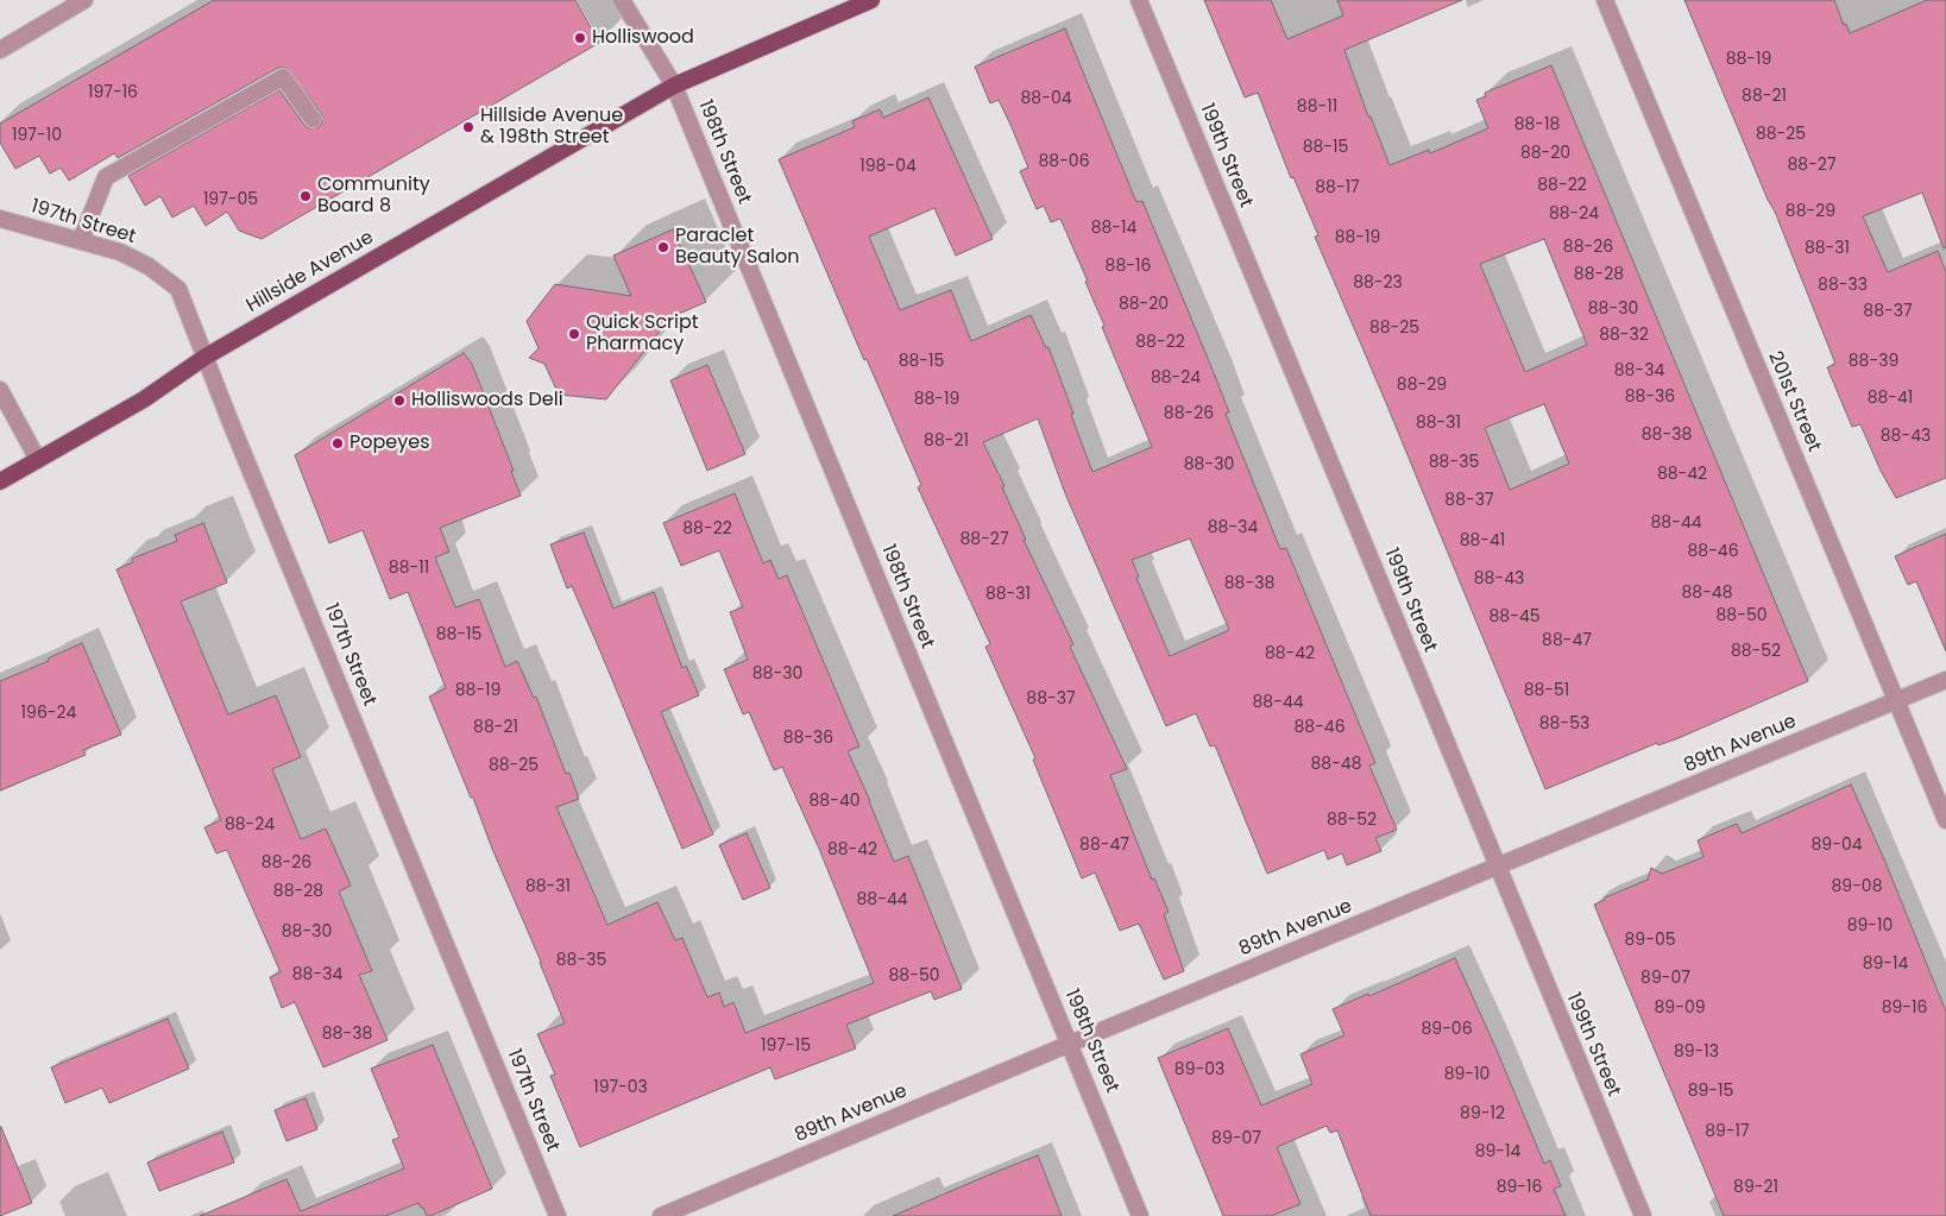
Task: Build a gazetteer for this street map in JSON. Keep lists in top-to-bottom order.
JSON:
{
  "streets": {
    "main road": ["Hillside Avenue"],
    "street": [
      "198th Street",
      "199th Street",
      "197th Street",
      "201st Street",
      "89th Avenue"
    ]
  },
  "crossings": [
    ["198th Street", "Hillside Avenue"],
    ["198th Street", "89th Avenue"],
    ["199th Street", "89th Avenue"],
    ["197th Street", "Hillside Avenue"],
    ["201st Street", "89th Avenue"]
  ],
  "places": [
    "Holliswood",
    "Hillside Avenue & 198th Street",
    "Community Board 8",
    "Paraclet Beauty Salon",
    "Quick Script Pharmacy",
    "Holliswoods Deli",
    "Popeyes"
  ],
  "house_numbers": [
    "88-19",
    "197-16",
    "88-21",
    "88-04",
    "88-11",
    "88-18",
    "88-25",
    "197-10",
    "88-15",
    "88-20",
    "88-06",
    "88-27",
    "198-04",
    "88-22",
    "88-17",
    "197-05",
    "88-29",
    "88-24",
    "88-14",
    "88-19",
    "88-26",
    "88-31",
    "88-16",
    "88-28",
    "88-23",
    "88-33",
    "88-20",
    "88-30",
    "88-37",
    "88-25",
    "88-32",
    "88-22",
    "88-15",
    "88-39",
    "88-34",
    "88-24",
    "88-29",
    "88-36",
    "88-41",
    "88-19",
    "88-26",
    "88-31",
    "88-38",
    "88-43",
    "88-21",
    "88-35",
    "88-30",
    "88-42",
    "88-37",
    "88-44",
    "88-34",
    "88-22",
    "88-27",
    "88-41",
    "88-46",
    "88-11",
    "88-43",
    "88-38",
    "88-48",
    "88-31",
    "88-50",
    "88-45",
    "88-15",
    "88-47",
    "88-52",
    "88-42",
    "88-30",
    "88-19",
    "88-51",
    "88-37",
    "88-44",
    "196-24",
    "88-53",
    "88-21",
    "88-46",
    "88-36",
    "88-48",
    "88-25",
    "88-40",
    "88-52",
    "88-24",
    "88-47",
    "89-04",
    "88-42",
    "88-26",
    "88-31",
    "89-08",
    "88-28",
    "88-44",
    "89-10",
    "88-30",
    "89-05",
    "88-35",
    "89-14",
    "88-34",
    "88-50",
    "89-07",
    "89-09",
    "89-16",
    "89-06",
    "88-38",
    "197-15",
    "89-13",
    "89-03",
    "89-10",
    "197-03",
    "89-15",
    "89-12",
    "89-17",
    "89-07",
    "89-14",
    "89-16",
    "89-21"
  ]
}
